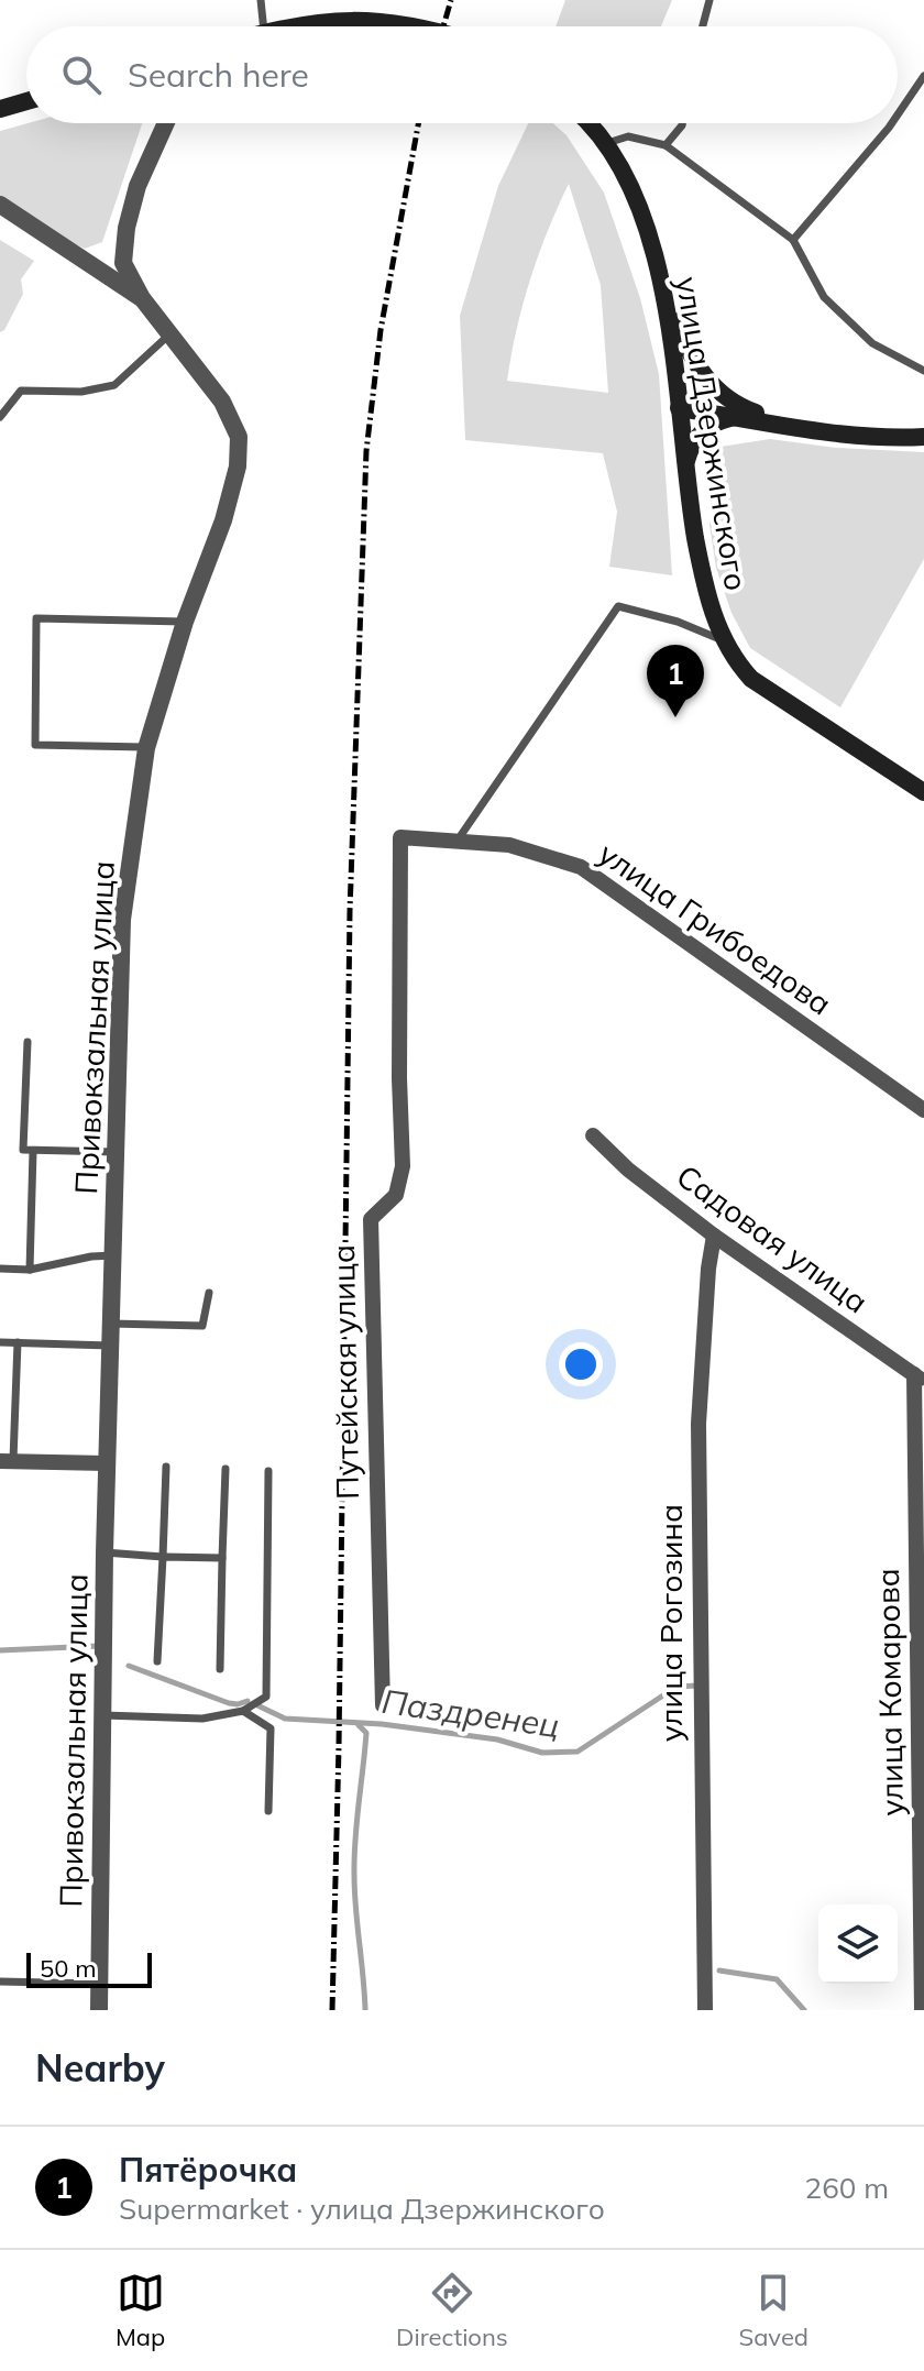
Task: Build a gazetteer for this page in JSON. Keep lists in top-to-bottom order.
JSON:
{
  "streets": {
    "main road": ["улица Дзержинского"],
    "street": [
      "улица Грибоедова",
      "Привокзальная улица",
      "Садовая улица",
      "Путейская улица",
      "улица Рогозина",
      "улица Комарова"
    ]
  },
  "crossings": [
    ["улица Грибоедова", "Путейская улица"],
    ["Садовая улица", "улица Рогозина"],
    ["Садовая улица", "улица Комарова"]
  ],
  "water": ["Паздренец"],
  "scale_bar": "50 m",
  "page": {
    "search": "Search here",
    "pins": "1",
    "scale": "50 m",
    "heading": "Nearby",
    "list": [
      {
        "mark": "1",
        "name": "Пятёрочка",
        "note": "Supermarket · улица Дзержинского",
        "value": "260 m"
      }
    ],
    "nav": ["Map", "Directions", "Saved"]
  }
}
